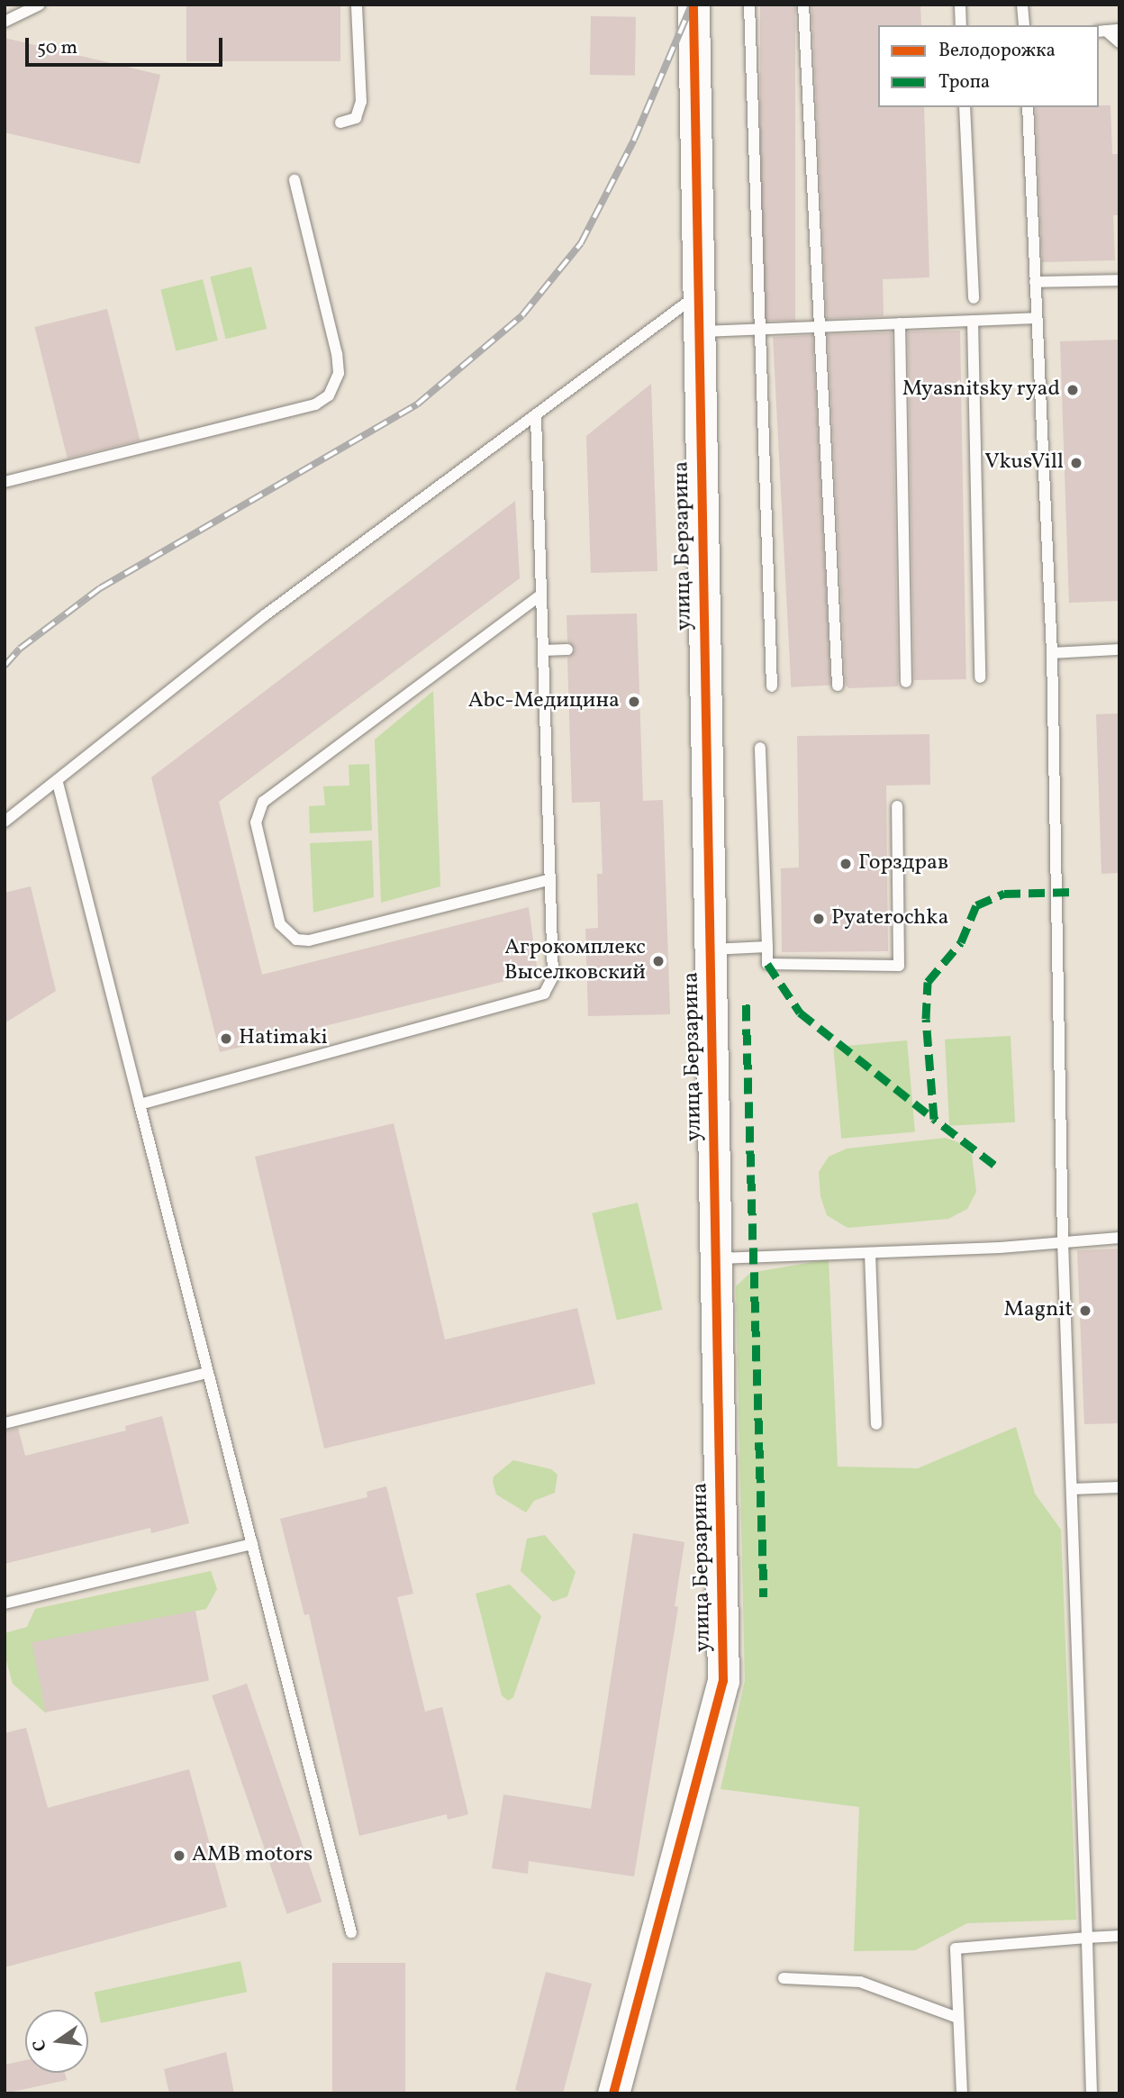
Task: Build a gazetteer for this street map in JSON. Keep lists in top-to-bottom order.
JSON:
{
  "streets": {
    "street": ["улица Берзарина"]
  },
  "places": [
    "Myasnitsky ryad",
    "VkusVill",
    "Abc-Медицина",
    "Горздрав",
    "Pyaterochka",
    "Агрокомплекс Выселковский",
    "Hatimaki",
    "Magnit",
    "AMB motors"
  ],
  "legend": ["Велодорожка", "Тропа"],
  "scale_bar": "50 m",
  "north": "left"
}
